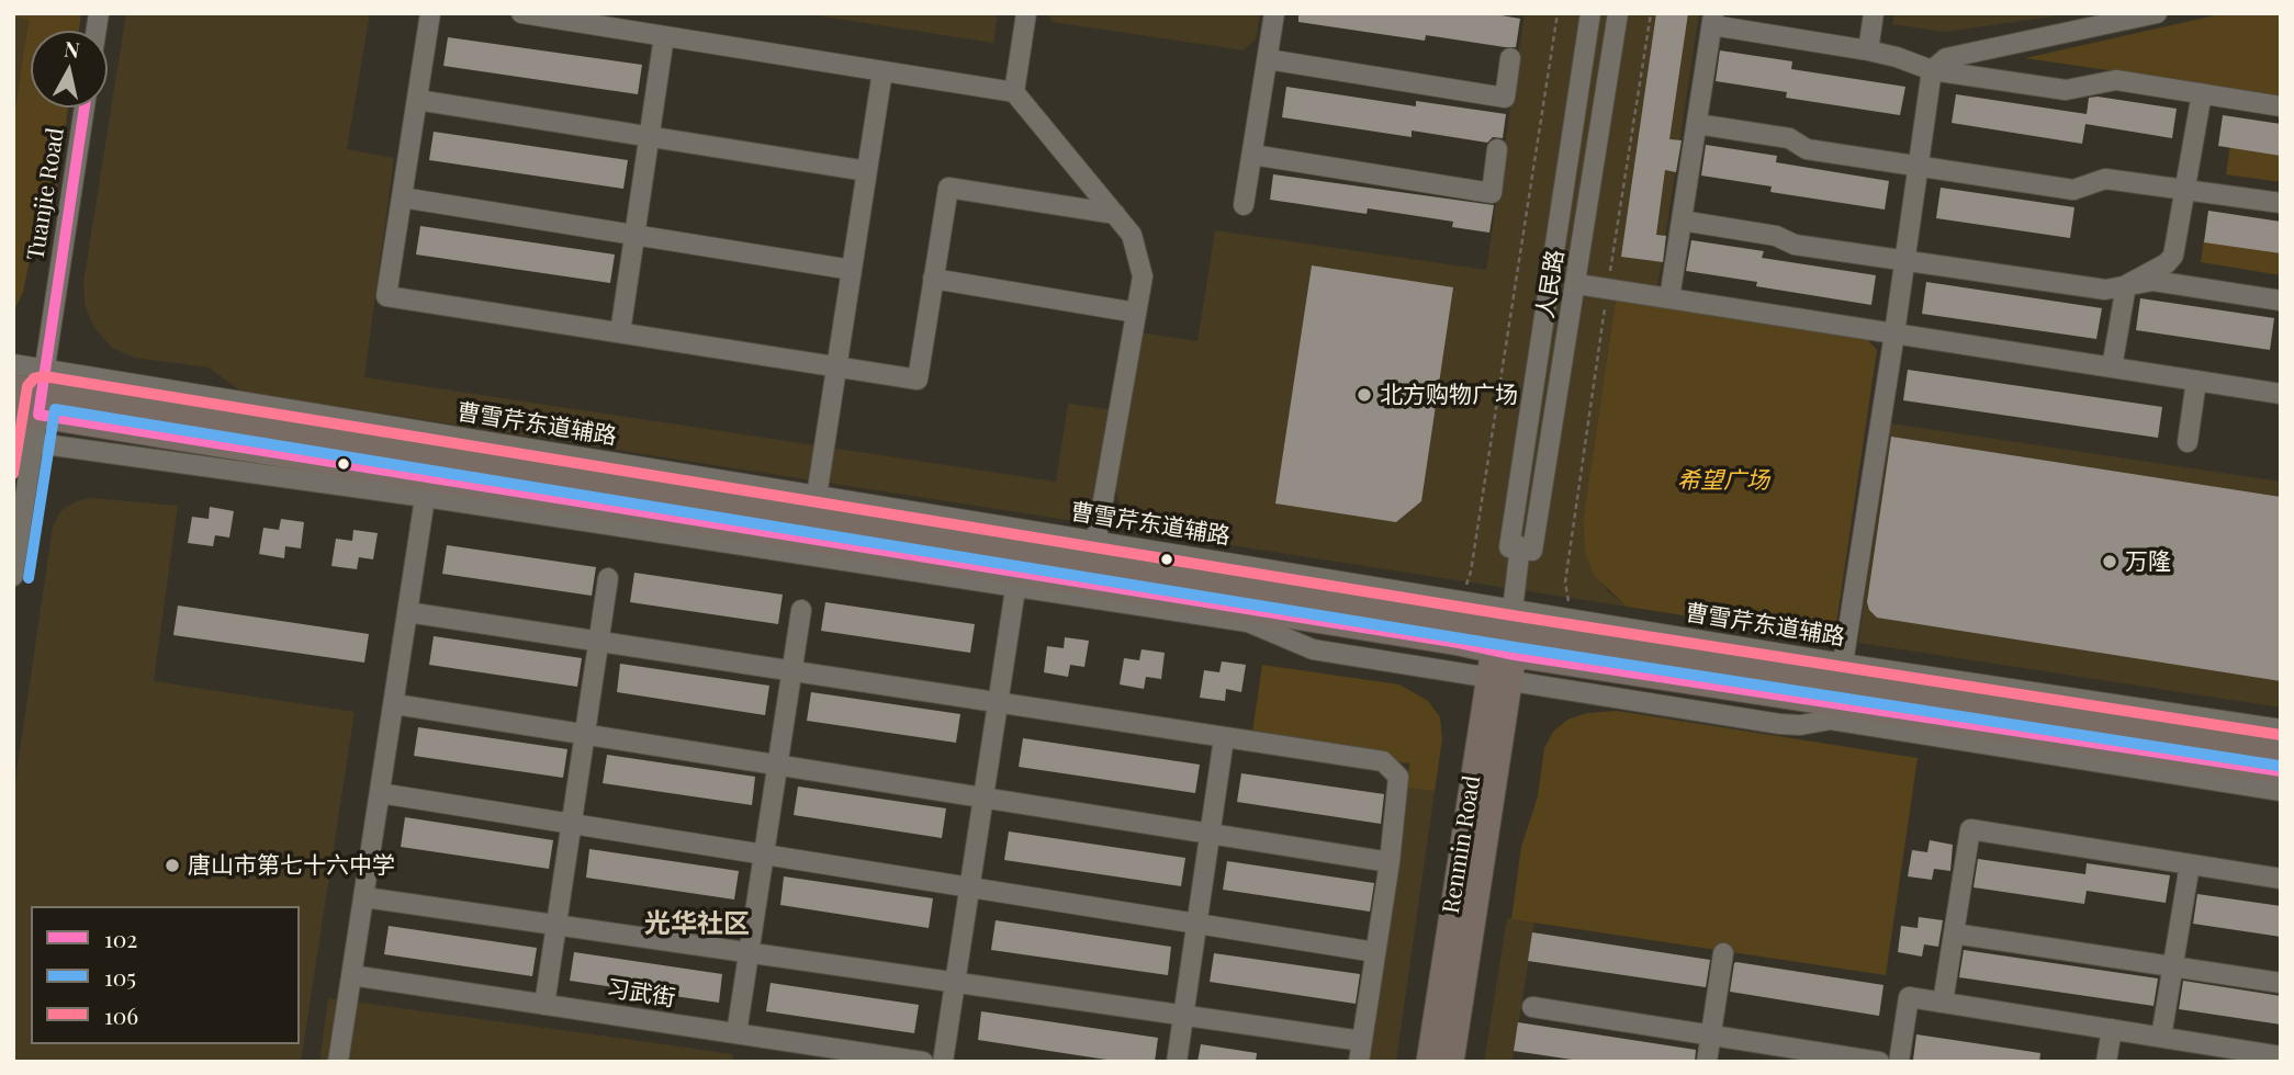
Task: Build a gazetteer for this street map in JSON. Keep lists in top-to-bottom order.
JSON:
{
  "streets": {
    "main road": ["Renmin Road"],
    "street": [
      "Tuanjie Road",
      "人民路",
      "曹雪芹东道辅路",
      "习武街"
    ]
  },
  "crossings": [
    ["Tuanjie Road", "曹雪芹东道辅路"],
    ["人民路", "曹雪芹东道辅路"],
    ["人民路", "Renmin Road"],
    ["曹雪芹东道辅路", "Renmin Road"]
  ],
  "districts": ["光华社区"],
  "parks": ["希望广场"],
  "places": ["北方购物广场", "万隆", "唐山市第七十六中学"],
  "lines": ["transit line 102", "transit line 106", "transit line 105"],
  "legend": ["102", "105", "106"],
  "north": "top"
}
